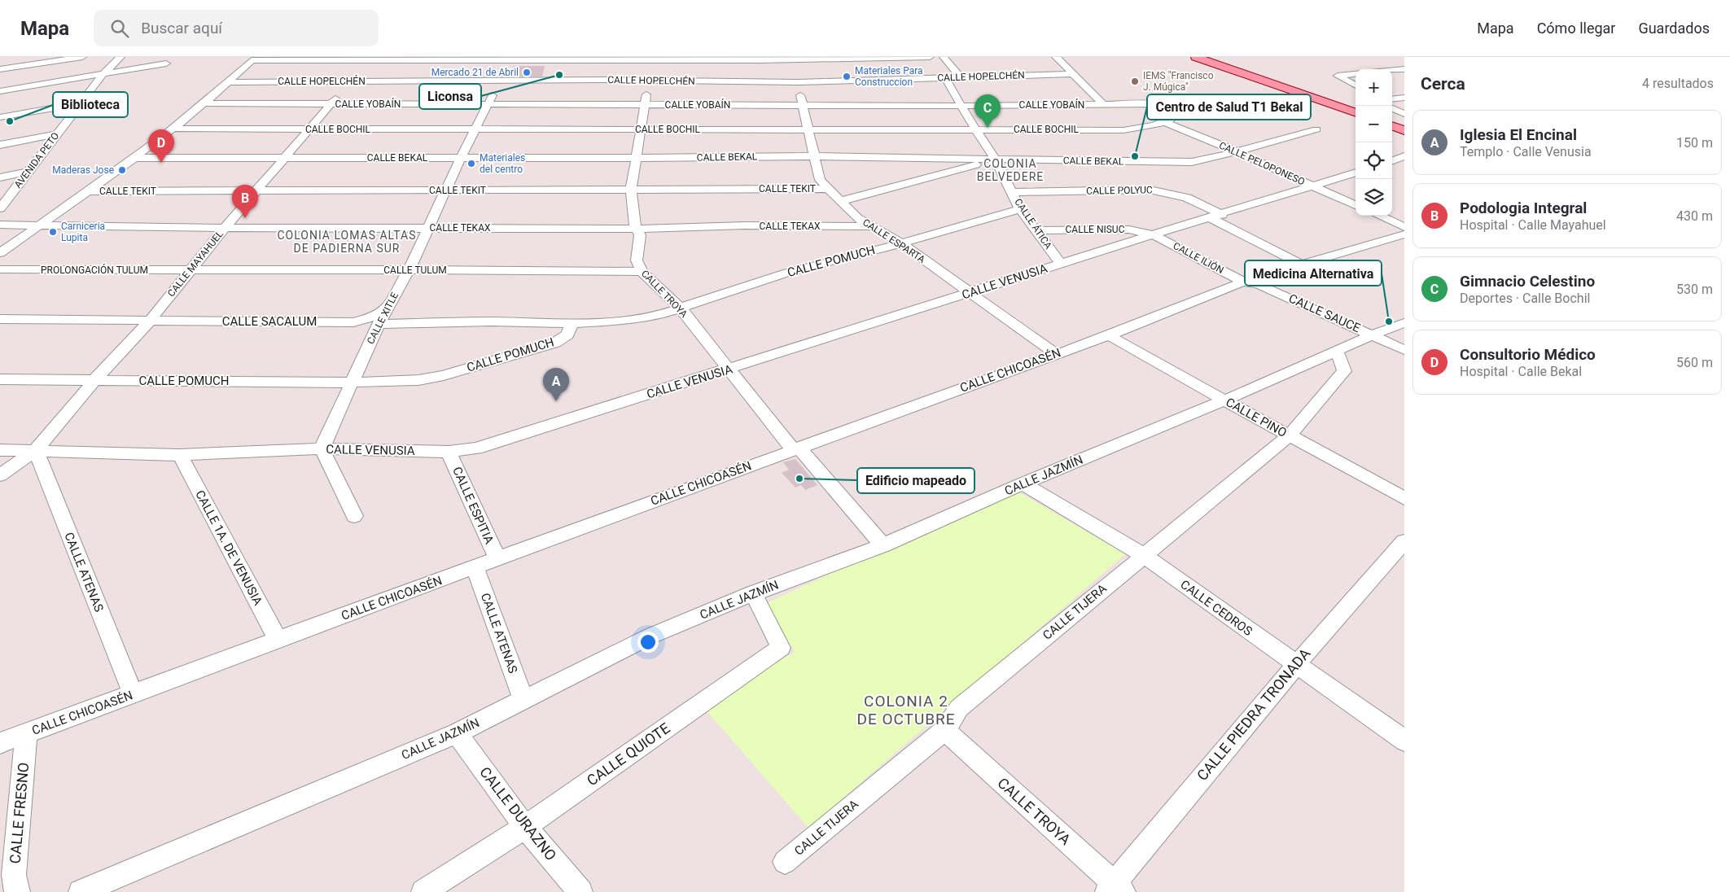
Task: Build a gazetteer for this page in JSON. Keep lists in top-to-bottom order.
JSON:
{
  "streets": {
    "street": [
      "CALLE HOPELCHÉN",
      "CALLE YOBAÍN",
      "CALLE BOCHIL",
      "CALLE BEKAL",
      "AVENIDA PETO",
      "CALLE PELOPONESO",
      "CALLE TEKIT",
      "CALLE POLYUC",
      "CALLE ÁTICA",
      "CALLE TEKAX",
      "CALLE NISUC",
      "CALLE ESPARTA",
      "CALLE ILIÓN",
      "CALLE POMUCH",
      "CALLE MAYAHUEL",
      "PROLONGACIÓN TULUM",
      "CALLE TULUM",
      "CALLE VENUSIA",
      "CALLE TROYA",
      "CALLE SAUCE",
      "CALLE XITLE",
      "CALLE SACALUM",
      "CALLE CHICOASÉN",
      "CALLE PINO",
      "CALLE JAZMÍN",
      "CALLE ESPITIA",
      "CALLE 1A. DE VENUSIA",
      "CALLE ATENAS",
      "CALLE CEDROS",
      "CALLE TIJERA",
      "CALLE PIEDRA TRONADA",
      "CALLE QUIOTE",
      "CALLE FRESNO",
      "CALLE DURAZNO"
    ]
  },
  "crossings": [
    ["CALLE HOPELCHÉN", "CALLE ÁTICA"],
    ["CALLE HOPELCHÉN", "CALLE ESPARTA"],
    ["CALLE HOPELCHÉN", "CALLE MAYAHUEL"],
    ["CALLE HOPELCHÉN", "CALLE TROYA"],
    ["CALLE HOPELCHÉN", "CALLE XITLE"],
    ["CALLE YOBAÍN", "CALLE BOCHIL"],
    ["CALLE YOBAÍN", "CALLE PELOPONESO"],
    ["CALLE YOBAÍN", "CALLE ÁTICA"],
    ["CALLE YOBAÍN", "CALLE ESPARTA"],
    ["CALLE YOBAÍN", "CALLE MAYAHUEL"],
    ["CALLE YOBAÍN", "CALLE TROYA"],
    ["CALLE YOBAÍN", "CALLE XITLE"],
    ["CALLE BOCHIL", "CALLE PELOPONESO"],
    ["CALLE BOCHIL", "CALLE ÁTICA"],
    ["CALLE BOCHIL", "CALLE ESPARTA"],
    ["CALLE BOCHIL", "CALLE MAYAHUEL"],
    ["CALLE BOCHIL", "CALLE TROYA"],
    ["CALLE BOCHIL", "CALLE XITLE"],
    ["CALLE BEKAL", "CALLE PELOPONESO"],
    ["CALLE BEKAL", "CALLE ÁTICA"],
    ["CALLE BEKAL", "CALLE ESPARTA"],
    ["CALLE BEKAL", "CALLE MAYAHUEL"],
    ["CALLE BEKAL", "CALLE TROYA"],
    ["CALLE BEKAL", "CALLE XITLE"],
    ["CALLE PELOPONESO", "CALLE VENUSIA"],
    ["CALLE TEKIT", "CALLE ESPARTA"],
    ["CALLE TEKIT", "CALLE MAYAHUEL"],
    ["CALLE TEKIT", "CALLE TROYA"],
    ["CALLE TEKIT", "CALLE XITLE"],
    ["CALLE POLYUC", "CALLE ÁTICA"],
    ["CALLE POLYUC", "CALLE VENUSIA"],
    ["CALLE POLYUC", "CALLE CHICOASÉN"],
    ["CALLE ÁTICA", "CALLE NISUC"],
    ["CALLE ÁTICA", "CALLE POMUCH"],
    ["CALLE ÁTICA", "CALLE VENUSIA"],
    ["CALLE TEKAX", "CALLE ESPARTA"],
    ["CALLE TEKAX", "CALLE MAYAHUEL"],
    ["CALLE TEKAX", "CALLE TROYA"],
    ["CALLE TEKAX", "CALLE XITLE"],
    ["CALLE NISUC", "CALLE ILIÓN"],
    ["CALLE NISUC", "CALLE VENUSIA"],
    ["CALLE ESPARTA", "CALLE POMUCH"],
    ["CALLE ESPARTA", "CALLE VENUSIA"],
    ["CALLE ESPARTA", "CALLE CHICOASÉN"],
    ["CALLE ILIÓN", "CALLE VENUSIA"],
    ["CALLE ILIÓN", "CALLE SAUCE"],
    ["CALLE ILIÓN", "CALLE CHICOASÉN"],
    ["CALLE POMUCH", "CALLE MAYAHUEL"],
    ["CALLE POMUCH", "CALLE TROYA"],
    ["CALLE POMUCH", "CALLE XITLE"],
    ["CALLE MAYAHUEL", "PROLONGACIÓN TULUM"],
    ["CALLE MAYAHUEL", "CALLE TULUM"],
    ["CALLE MAYAHUEL", "CALLE VENUSIA"],
    ["CALLE MAYAHUEL", "CALLE SACALUM"],
    ["CALLE MAYAHUEL", "CALLE ATENAS"],
    ["PROLONGACIÓN TULUM", "CALLE TULUM"],
    ["CALLE TULUM", "CALLE TROYA"],
    ["CALLE TULUM", "CALLE XITLE"],
    ["CALLE VENUSIA", "CALLE TROYA"],
    ["CALLE VENUSIA", "CALLE XITLE"],
    ["CALLE VENUSIA", "CALLE ESPITIA"],
    ["CALLE VENUSIA", "CALLE 1A. DE VENUSIA"],
    ["CALLE VENUSIA", "CALLE ATENAS"],
    ["CALLE TROYA", "CALLE CHICOASÉN"],
    ["CALLE TROYA", "CALLE JAZMÍN"],
    ["CALLE TROYA", "CALLE TIJERA"],
    ["CALLE TROYA", "CALLE PIEDRA TRONADA"],
    ["CALLE SAUCE", "CALLE CHICOASÉN"],
    ["CALLE SAUCE", "CALLE JAZMÍN"],
    ["CALLE XITLE", "CALLE SACALUM"],
    ["CALLE CHICOASÉN", "CALLE PINO"],
    ["CALLE CHICOASÉN", "CALLE ESPITIA"],
    ["CALLE CHICOASÉN", "CALLE 1A. DE VENUSIA"],
    ["CALLE CHICOASÉN", "CALLE ATENAS"],
    ["CALLE CHICOASÉN", "CALLE FRESNO"],
    ["CALLE PINO", "CALLE JAZMÍN"],
    ["CALLE PINO", "CALLE TIJERA"],
    ["CALLE JAZMÍN", "CALLE ATENAS"],
    ["CALLE JAZMÍN", "CALLE CEDROS"],
    ["CALLE JAZMÍN", "CALLE TIJERA"],
    ["CALLE JAZMÍN", "CALLE QUIOTE"],
    ["CALLE JAZMÍN", "CALLE DURAZNO"],
    ["CALLE CEDROS", "CALLE TIJERA"],
    ["CALLE CEDROS", "CALLE PIEDRA TRONADA"],
    ["CALLE QUIOTE", "CALLE DURAZNO"]
  ],
  "districts": ["COLONIA BELVEDERE", "COLONIA LOMAS ALTAS DE PADIERNA SUR", "COLONIA 2 DE OCTUBRE"],
  "places": [
    "Mercado 21 de Abril",
    "Liconsa",
    "Materiales Para Construccion",
    "IEMS \"Francisco J. Múgica\"",
    "Biblioteca",
    "Centro de Salud T1 Bekal",
    "Materiales del centro",
    "Maderas Jose",
    "Carniceria Lupita",
    "Medicina Alternativa",
    "Edificio mapeado"
  ],
  "page": {
    "header": "Mapa",
    "search": "Buscar aquí",
    "nav": ["Mapa", "Cómo llegar", "Guardados"],
    "heading": ["Cerca", "4 resultados"],
    "map_buttons": ["+", "−"],
    "pins": [
      "C",
      "D",
      "B",
      "A"
    ],
    "list": [
      {
        "mark": "A",
        "name": "Iglesia El Encinal",
        "note": "Templo · Calle Venusia",
        "value": "150 m"
      },
      {
        "mark": "B",
        "name": "Podologia Integral",
        "note": "Hospital · Calle Mayahuel",
        "value": "430 m"
      },
      {
        "mark": "C",
        "name": "Gimnacio Celestino",
        "note": "Deportes · Calle Bochil",
        "value": "530 m"
      },
      {
        "mark": "D",
        "name": "Consultorio Médico",
        "note": "Hospital · Calle Bekal",
        "value": "560 m"
      }
    ]
  }
}
